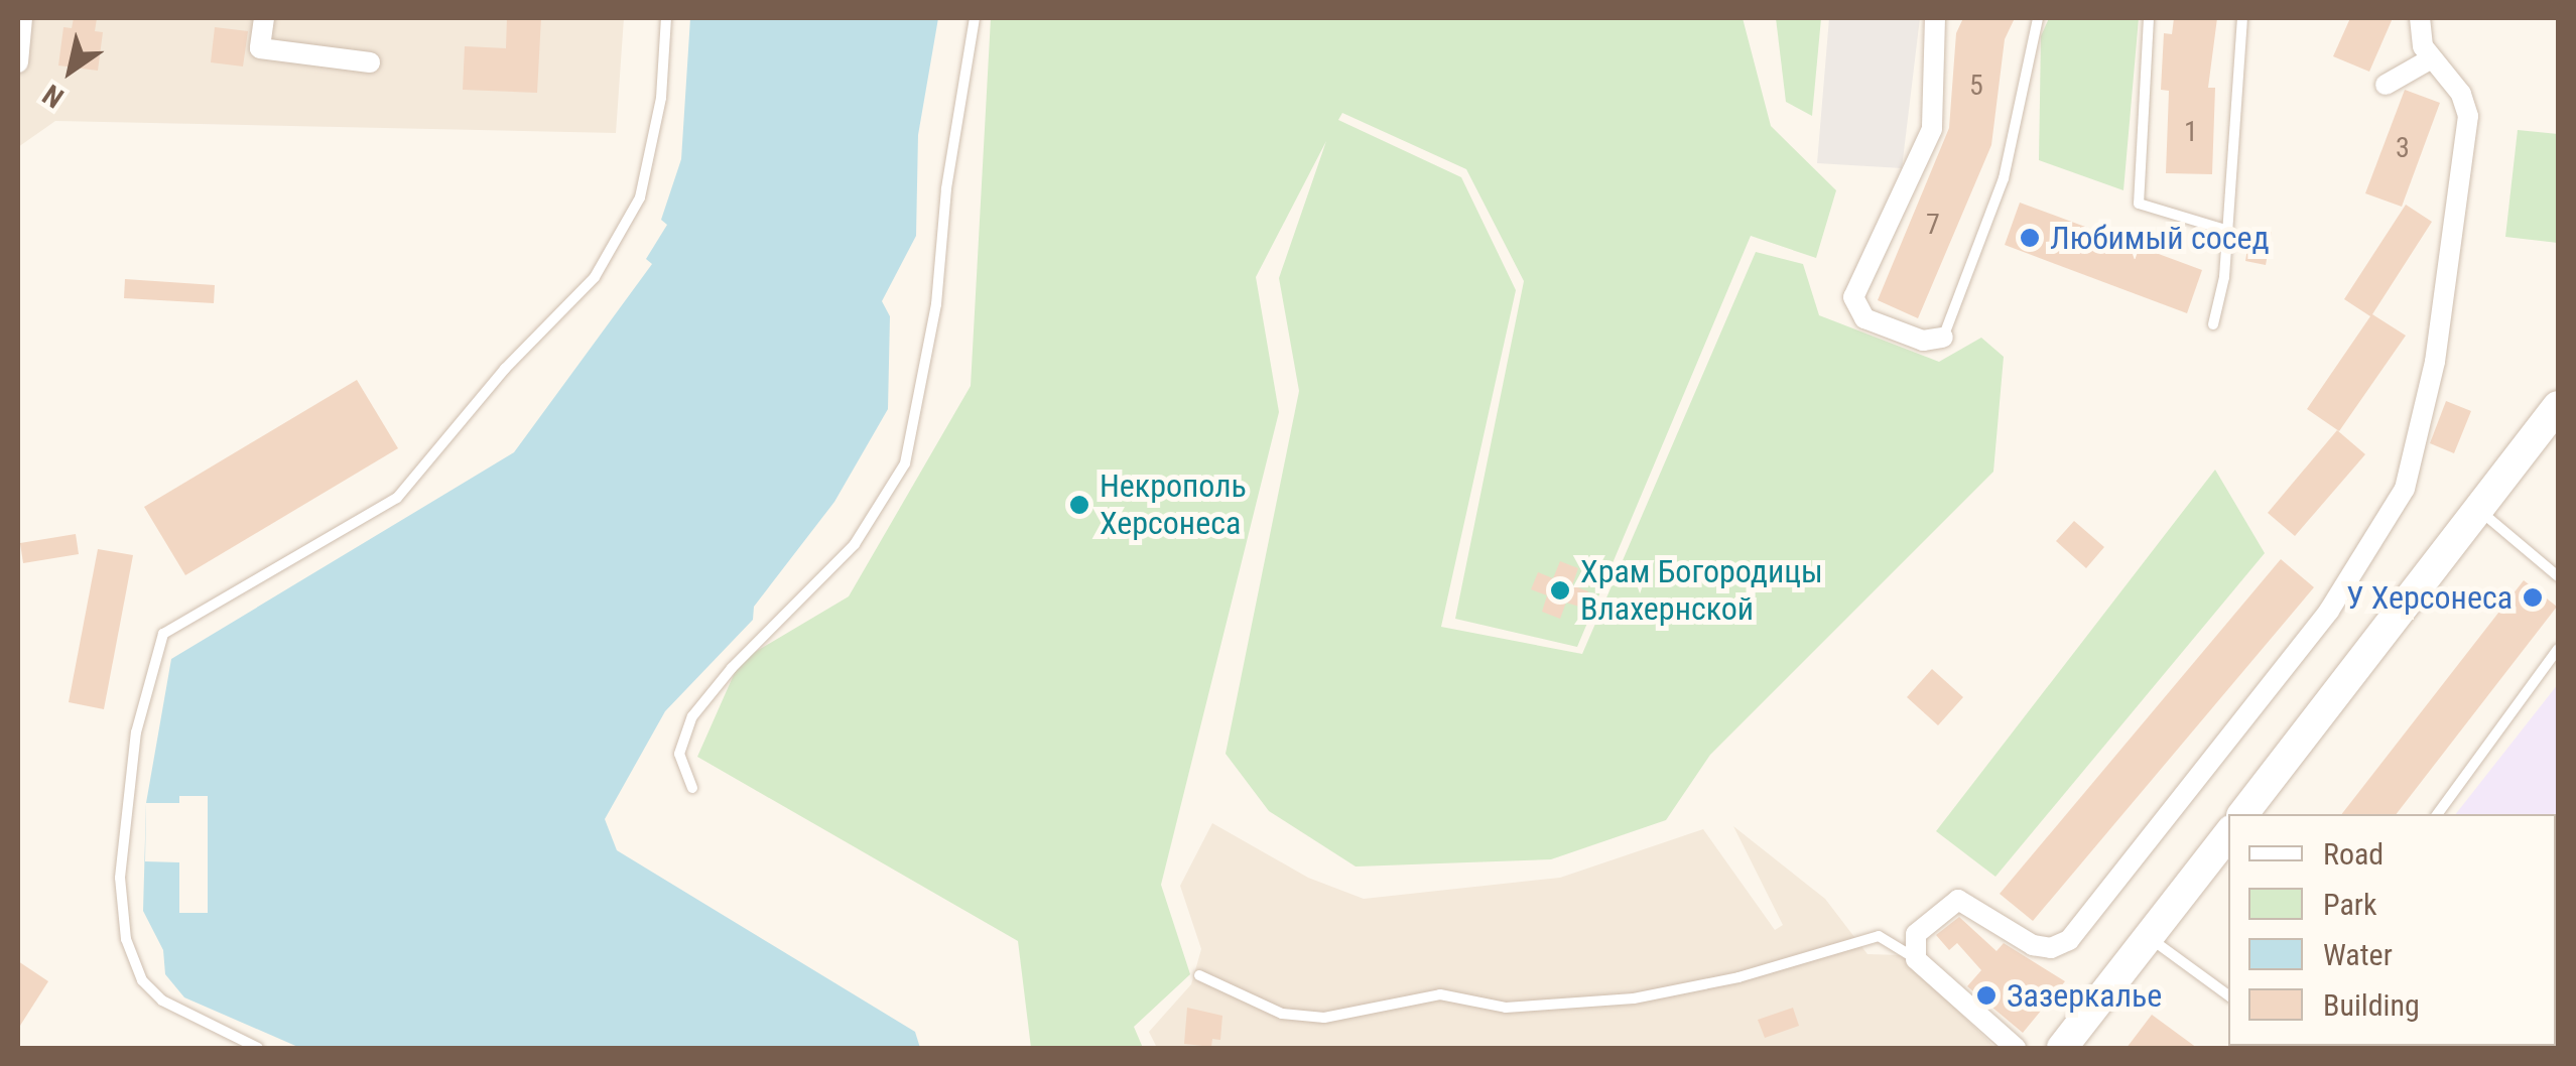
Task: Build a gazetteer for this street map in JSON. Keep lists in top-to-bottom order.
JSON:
{
  "places": [
    "Любимый сосед",
    "Некрополь Херсонеса",
    "Храм Богородицы Влахернской",
    "У Херсонеса",
    "Зазеркалье"
  ],
  "house_numbers": [
    "5",
    "1",
    "3",
    "7"
  ],
  "legend": [
    "Road",
    "Park",
    "Water",
    "Building"
  ],
  "north": "bottom left"
}
